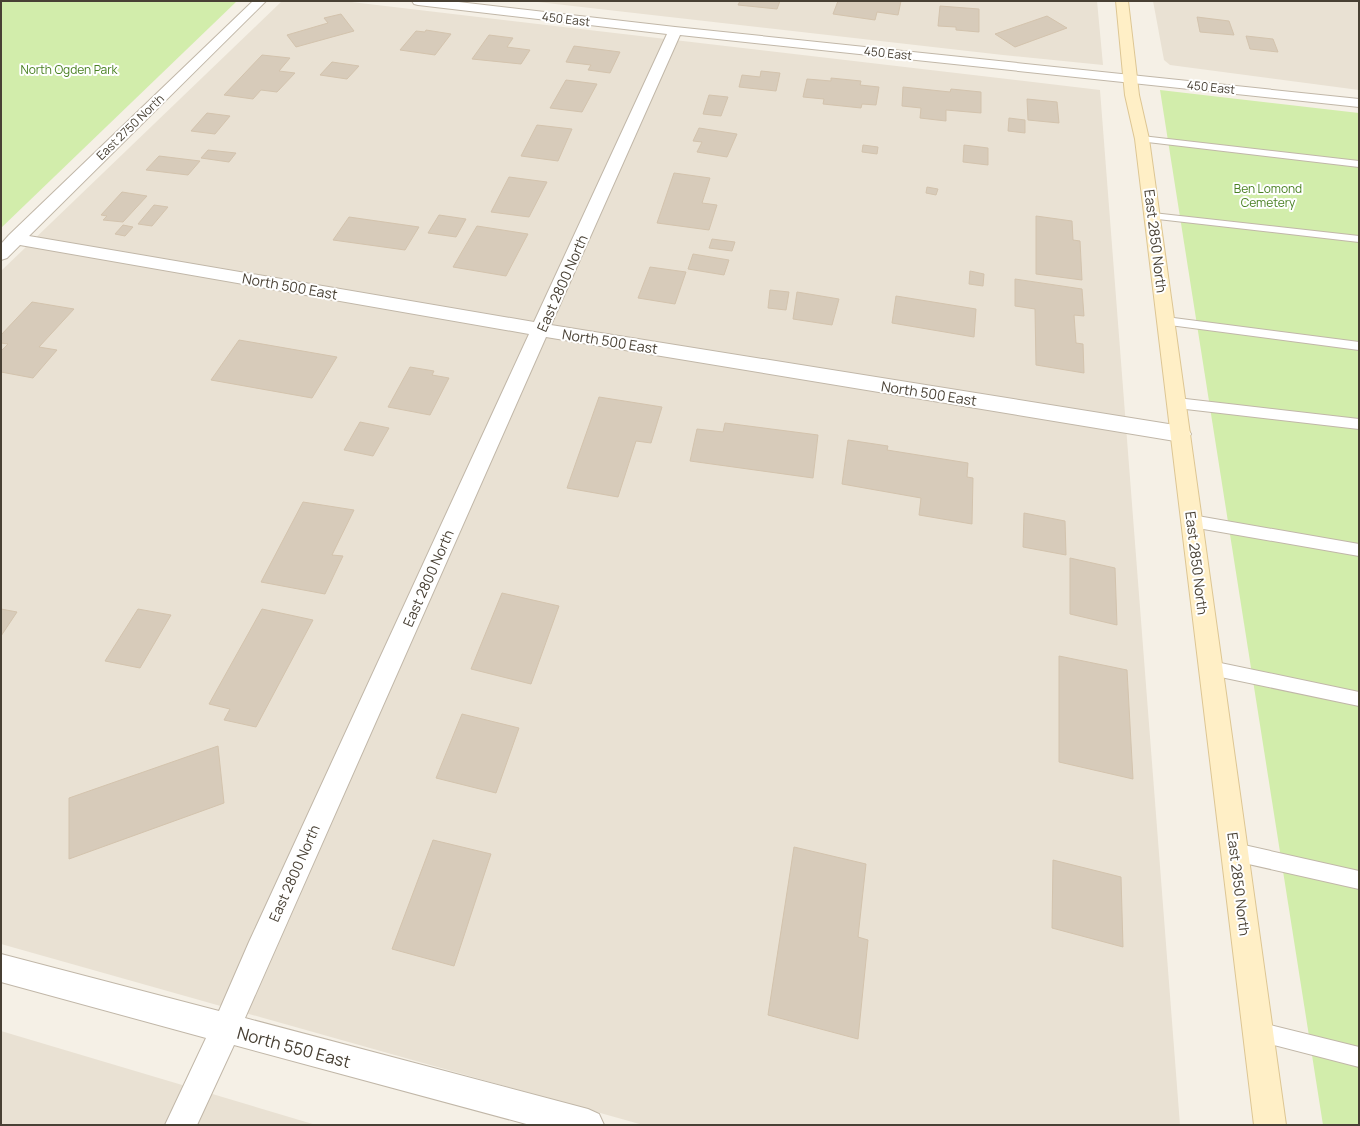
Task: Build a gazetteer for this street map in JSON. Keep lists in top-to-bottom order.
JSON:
{
  "streets": {
    "street": [
      "450 East",
      "East 2750 North",
      "East 2850 North",
      "East 2800 North",
      "North 500 East",
      "North 550 East"
    ]
  },
  "crossings": [
    ["450 East", "East 2850 North"],
    ["450 East", "East 2800 North"],
    ["East 2750 North", "North 500 East"],
    ["East 2850 North", "North 500 East"],
    ["East 2800 North", "North 500 East"],
    ["East 2800 North", "North 550 East"]
  ],
  "parks": ["North Ogden Park", "Ben Lomond Cemetery"]
}
